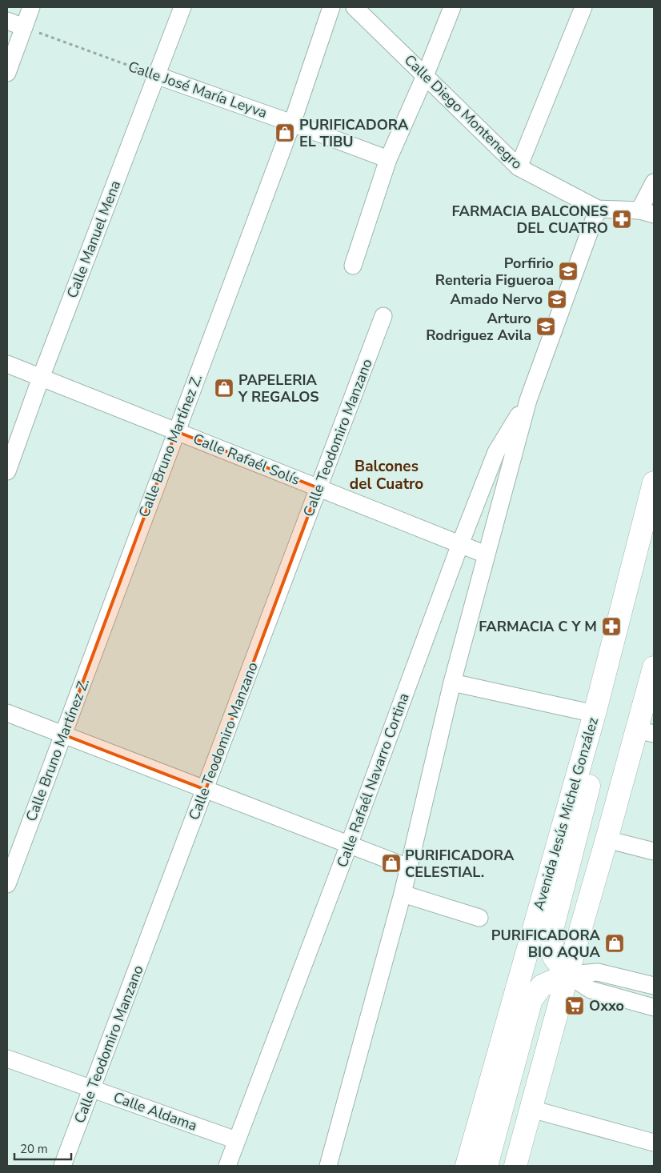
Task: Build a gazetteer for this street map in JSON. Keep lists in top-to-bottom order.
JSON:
{
  "streets": {
    "main road": ["Avenida Jesús Michel González"],
    "street": [
      "Calle José María Leyva",
      "Calle Diego Montenegro",
      "Calle Manuel Mena",
      "Calle Teodomiro Manzano",
      "Calle Bruno Martínez Z.",
      "Calle Rafaél Solís",
      "Calle Rafaél Navarro Cortina",
      "Calle Aldama"
    ]
  },
  "crossings": [
    ["Calle José María Leyva", "Calle Manuel Mena"],
    ["Calle José María Leyva", "Calle Bruno Martínez Z."],
    ["Calle Diego Montenegro", "Calle Rafaél Navarro Cortina"],
    ["Calle Manuel Mena", "Calle Rafaél Solís"],
    ["Calle Teodomiro Manzano", "Calle Rafaél Solís"],
    ["Calle Teodomiro Manzano", "Calle Aldama"],
    ["Calle Bruno Martínez Z.", "Calle Rafaél Solís"],
    ["Calle Rafaél Solís", "Calle Rafaél Navarro Cortina"],
    ["Calle Rafaél Navarro Cortina", "Calle Aldama"]
  ],
  "districts": ["Balcones del Cuatro"],
  "places": {
    "shop": [
      "PURIFICADORA EL TIBU",
      "PAPELERIA Y REGALOS",
      "PURIFICADORA CELESTIAL.",
      "PURIFICADORA BIO AQUA"
    ],
    "pharmacy": ["FARMACIA BALCONES DEL CUATRO", "FARMACIA C Y M"],
    "school or university": ["Porfirio Renteria Figueroa", "Amado Nervo", "Arturo Rodriguez Avila"],
    "supermarket": ["Oxxo"]
  },
  "scale_bar": "20 m"
}
